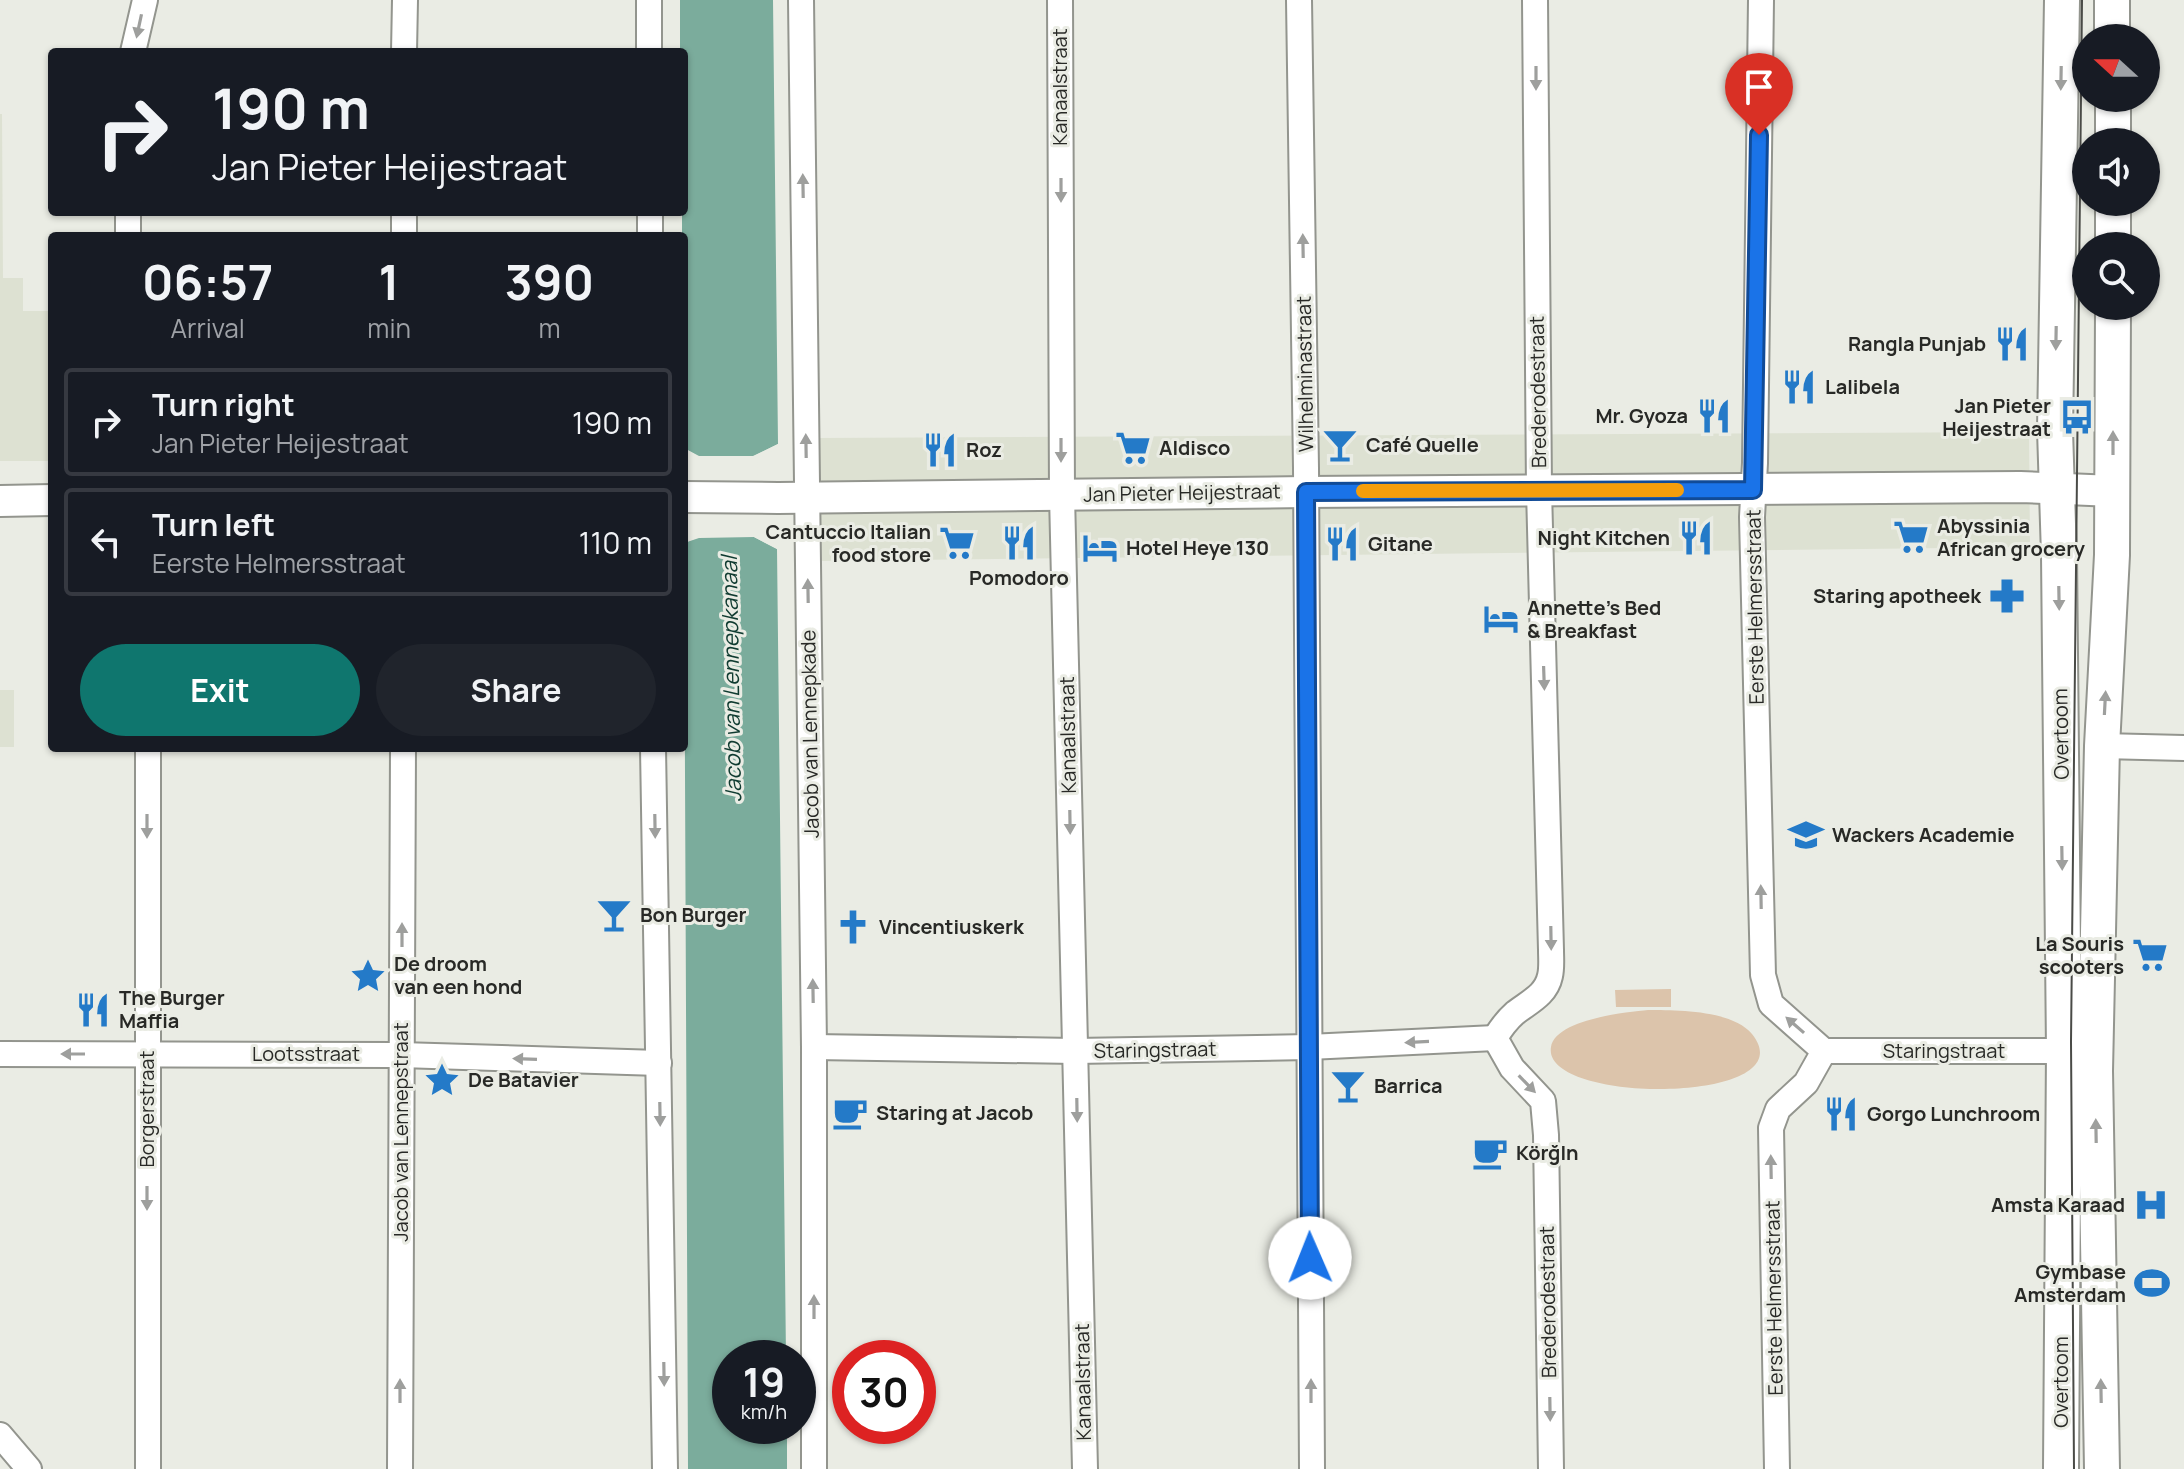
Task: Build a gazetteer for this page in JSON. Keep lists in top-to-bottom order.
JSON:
{
  "streets": {
    "main road": ["Overtoom"],
    "street": [
      "Kanaalstraat",
      "Wilhelminastraat",
      "Brederodestraat",
      "Jan Pieter Heijestraat",
      "Eerste Helmersstraat",
      "Jacob van Lennepkade",
      "Staringstraat",
      "Lootsstraat",
      "Borgerstraat",
      "Jacob van Lennepstraat"
    ]
  },
  "crossings": [
    ["Kanaalstraat", "Jan Pieter Heijestraat"],
    ["Kanaalstraat", "Staringstraat"],
    ["Wilhelminastraat", "Jan Pieter Heijestraat"],
    ["Wilhelminastraat", "Staringstraat"],
    ["Brederodestraat", "Jan Pieter Heijestraat"],
    ["Brederodestraat", "Staringstraat"],
    ["Jan Pieter Heijestraat", "Eerste Helmersstraat"],
    ["Jan Pieter Heijestraat", "Jacob van Lennepkade"],
    ["Jan Pieter Heijestraat", "Overtoom"],
    ["Eerste Helmersstraat", "Staringstraat"],
    ["Jacob van Lennepkade", "Staringstraat"],
    ["Overtoom", "Staringstraat"],
    ["Lootsstraat", "Borgerstraat"],
    ["Lootsstraat", "Jacob van Lennepstraat"]
  ],
  "one_way": [
    "Kanaalstraat",
    "Wilhelminastraat",
    "Brederodestraat",
    "Eerste Helmersstraat",
    "Lootsstraat",
    "Borgerstraat",
    "Jacob van Lennepstraat"
  ],
  "water": ["Jacob van Lennepkanaal"],
  "places": {
    "restaurant": [
      "Rangla Punjab",
      "Lalibela",
      "Mr. Gyoza",
      "Roz",
      "Night Kitchen",
      "Pomodoro",
      "Gitane",
      "The Burger Maffia",
      "Gorgo Lunchroom"
    ],
    "bus stop": ["Jan Pieter Heijestraat"],
    "bar": ["Café Quelle", "Bon Burger", "Barrica"],
    "supermarket": [
      "Aldisco",
      "Abyssinia African grocery",
      "Cantuccio Italian food store",
      "La Souris scooters"
    ],
    "hotel": ["Hotel Heye 130", "Annette's Bed & Breakfast"],
    "pharmacy": ["Staring apotheek"],
    "school or university": ["Wackers Academie"],
    "church": ["Vincentiuskerk"],
    "place": ["De droom van een hond", "De Batavier"],
    "cafe": ["Staring at Jacob", "Körğln"],
    "hospital": ["Amsta Karaad"],
    "sports": ["Gymbase Amsterdam"]
  },
  "north": "left",
  "page": {
    "turn": ["190 m", "Jan Pieter Heijestraat"],
    "eta": [
      "06:57",
      "Arrival",
      "1",
      "min",
      "390",
      "m"
    ],
    "list": [
      {
        "name": "Turn right",
        "note": "Jan Pieter Heijestraat",
        "value": "190 m"
      },
      {
        "name": "Turn left",
        "note": "Eerste Helmersstraat",
        "value": "110 m"
      }
    ],
    "buttons": ["Exit", "Share"],
    "speed": "19 km/h",
    "limit": "30"
  }
}
